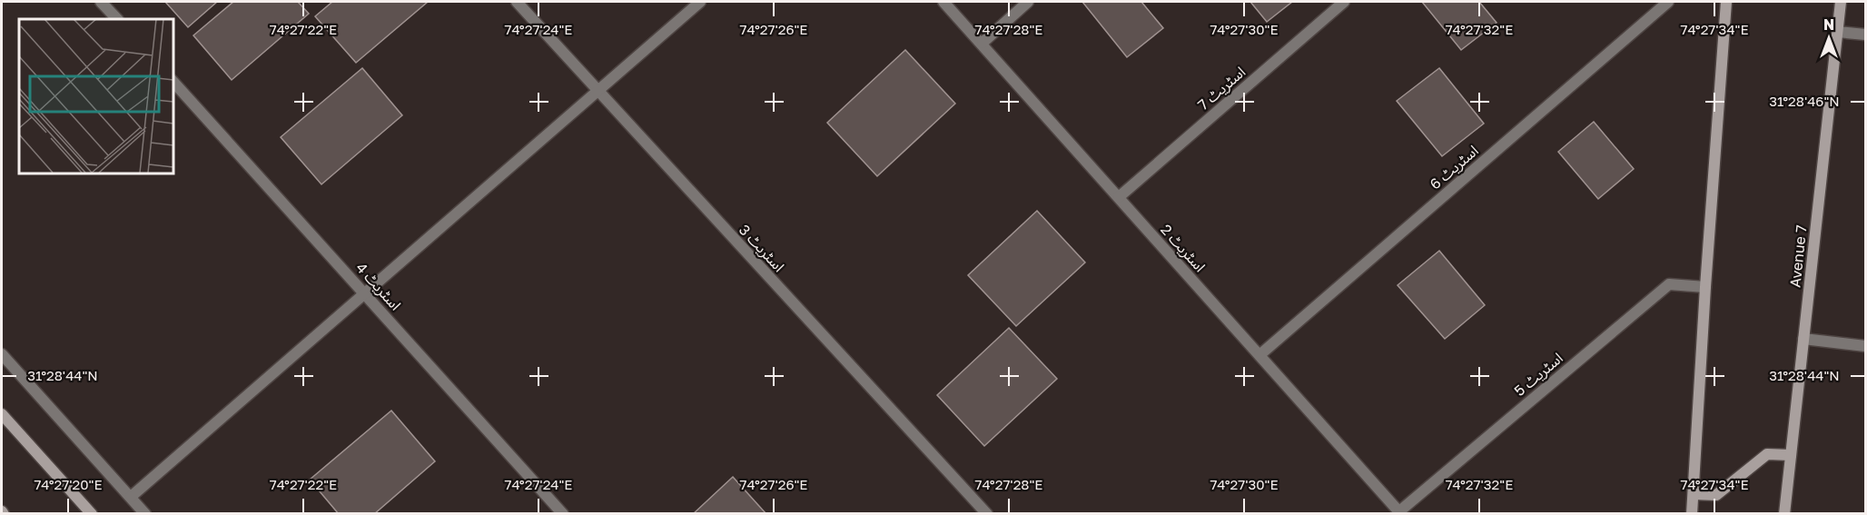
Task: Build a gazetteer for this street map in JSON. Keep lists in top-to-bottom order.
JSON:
{
  "streets": {
    "street": [
      "اسٹریٹ 7",
      "اسٹریٹ 6",
      "اسٹریٹ 3",
      "اسٹریٹ 2",
      "Avenue 7",
      "اسٹریٹ 4",
      "اسٹریٹ 5"
    ]
  },
  "crossings": [
    ["اسٹریٹ 7", "اسٹریٹ 2"],
    ["اسٹریٹ 6", "اسٹریٹ 2"],
    ["اسٹریٹ 2", "اسٹریٹ 5"]
  ],
  "north": "top",
  "coordinates": [
    "74°27'22\"E",
    "74°27'24\"E",
    "74°27'26\"E",
    "74°27'28\"E",
    "74°27'30\"E",
    "74°27'32\"E",
    "74°27'34\"E",
    "31°28'46\"N",
    "31°28'44\"N",
    "74°27'20\"E"
  ]
}
